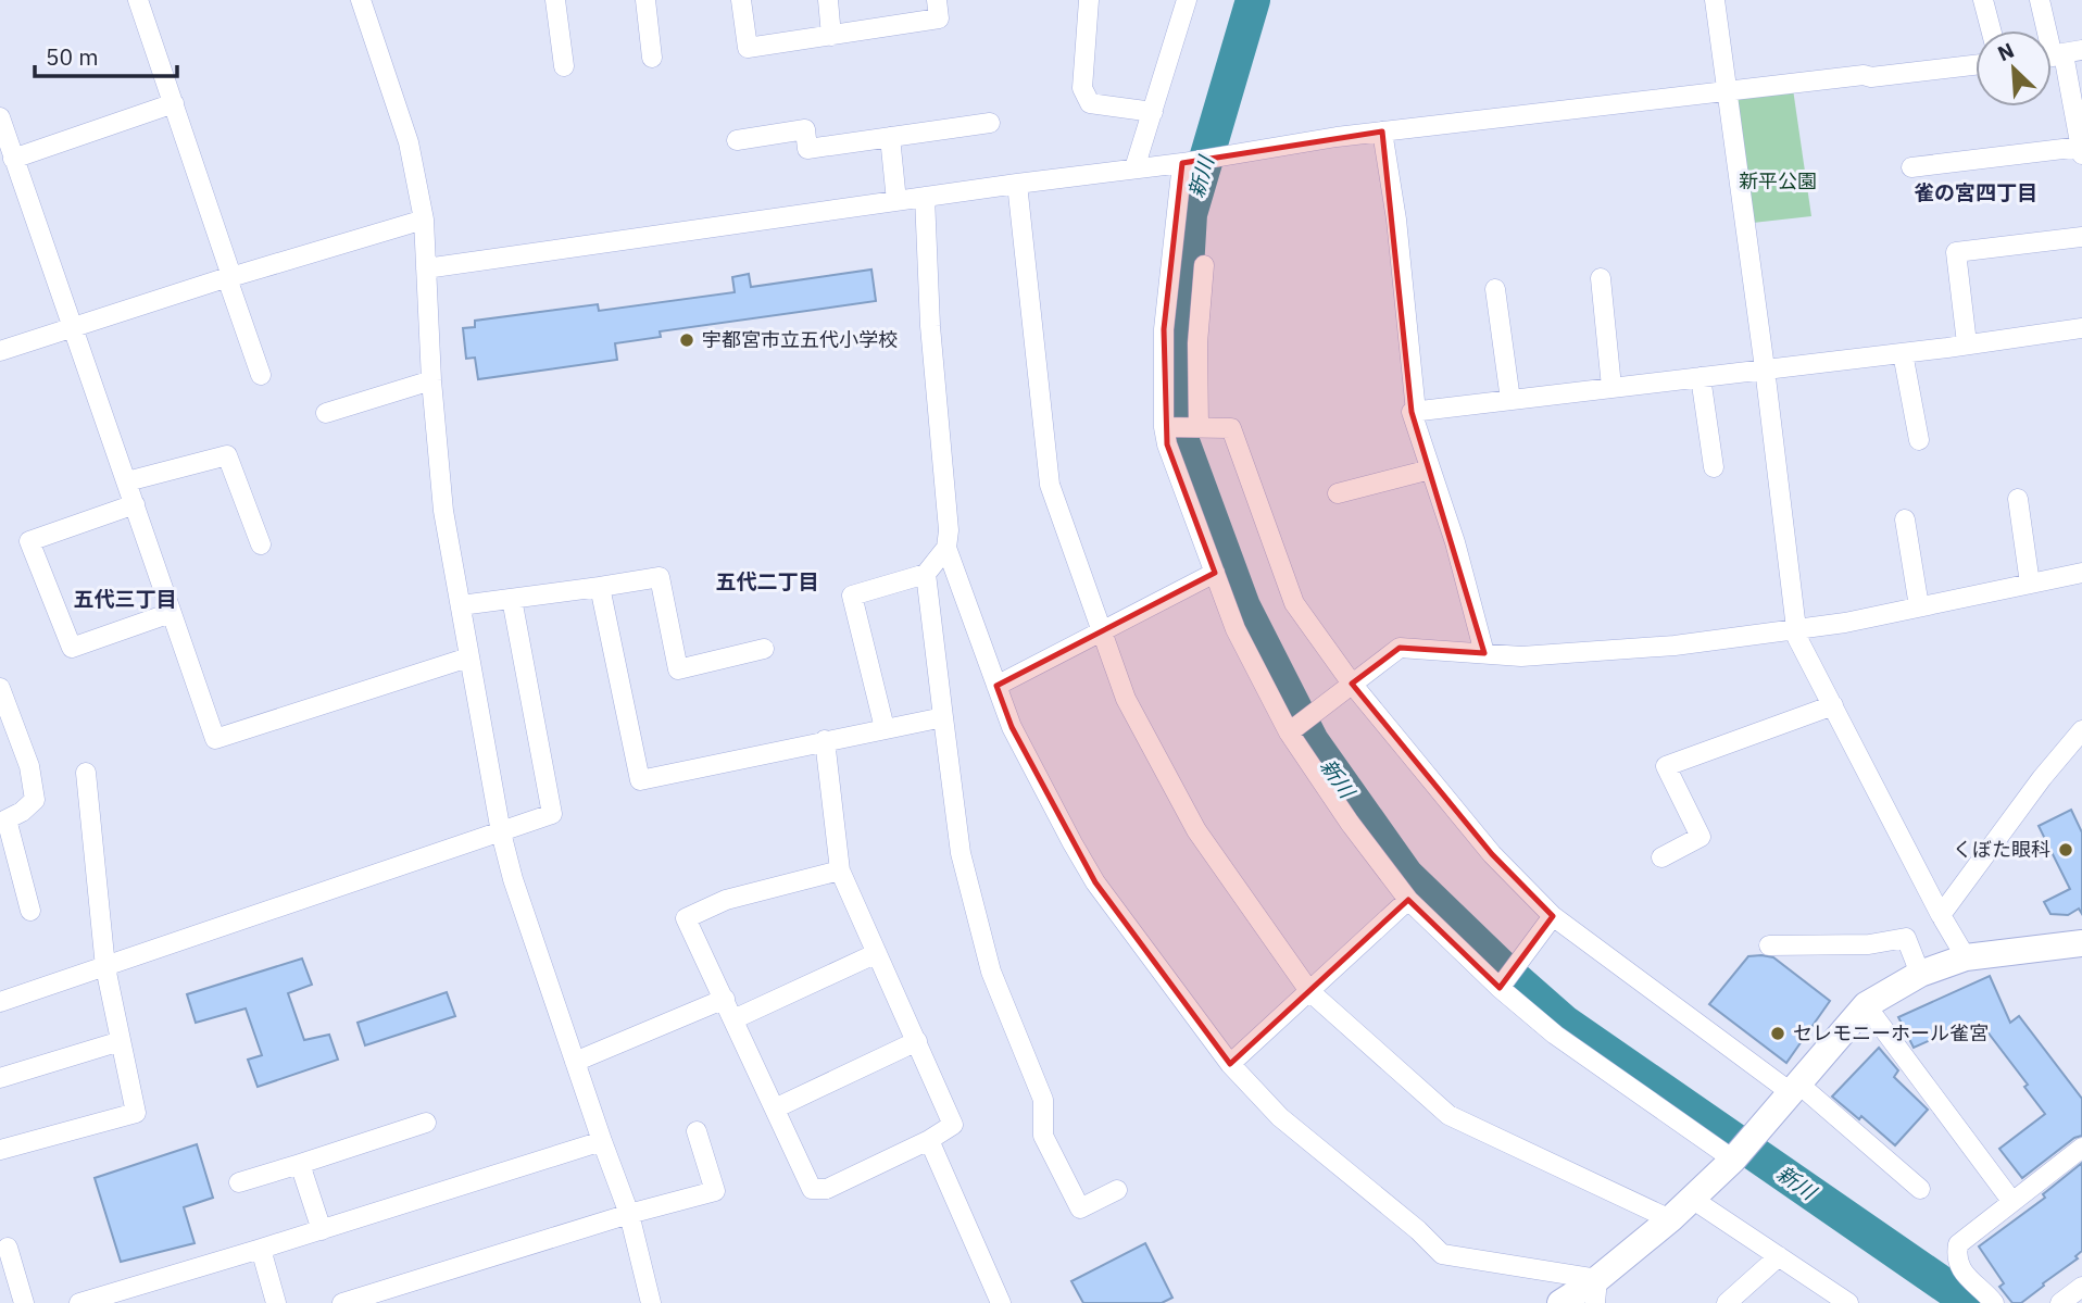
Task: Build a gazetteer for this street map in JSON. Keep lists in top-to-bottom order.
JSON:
{
  "districts": ["雀の宮四丁目", "五代二丁目", "五代三丁目"],
  "water": ["新川"],
  "parks": ["新平公園"],
  "places": ["宇都宮市立五代小学校", "くぼた眼科", "セレモニーホール雀宮"],
  "scale_bar": "50 m",
  "north": "top left"
}
